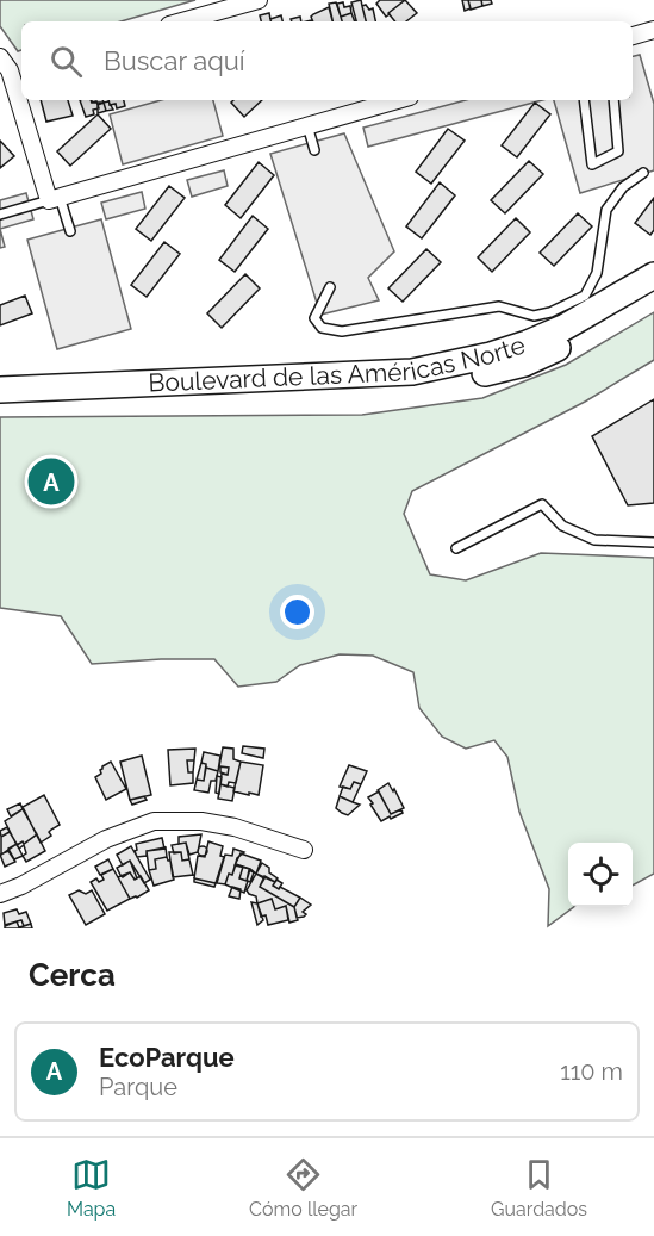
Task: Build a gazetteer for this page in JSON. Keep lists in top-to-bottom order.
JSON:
{
  "streets": {
    "main road": ["Boulevard de las Américas Norte"]
  },
  "page": {
    "search": "Buscar aquí",
    "pins": "A",
    "heading": "Cerca",
    "list": [
      {
        "mark": "A",
        "name": "EcoParque",
        "note": "Parque",
        "value": "110 m"
      }
    ],
    "nav": ["Mapa", "Cómo llegar", "Guardados"]
  }
}
